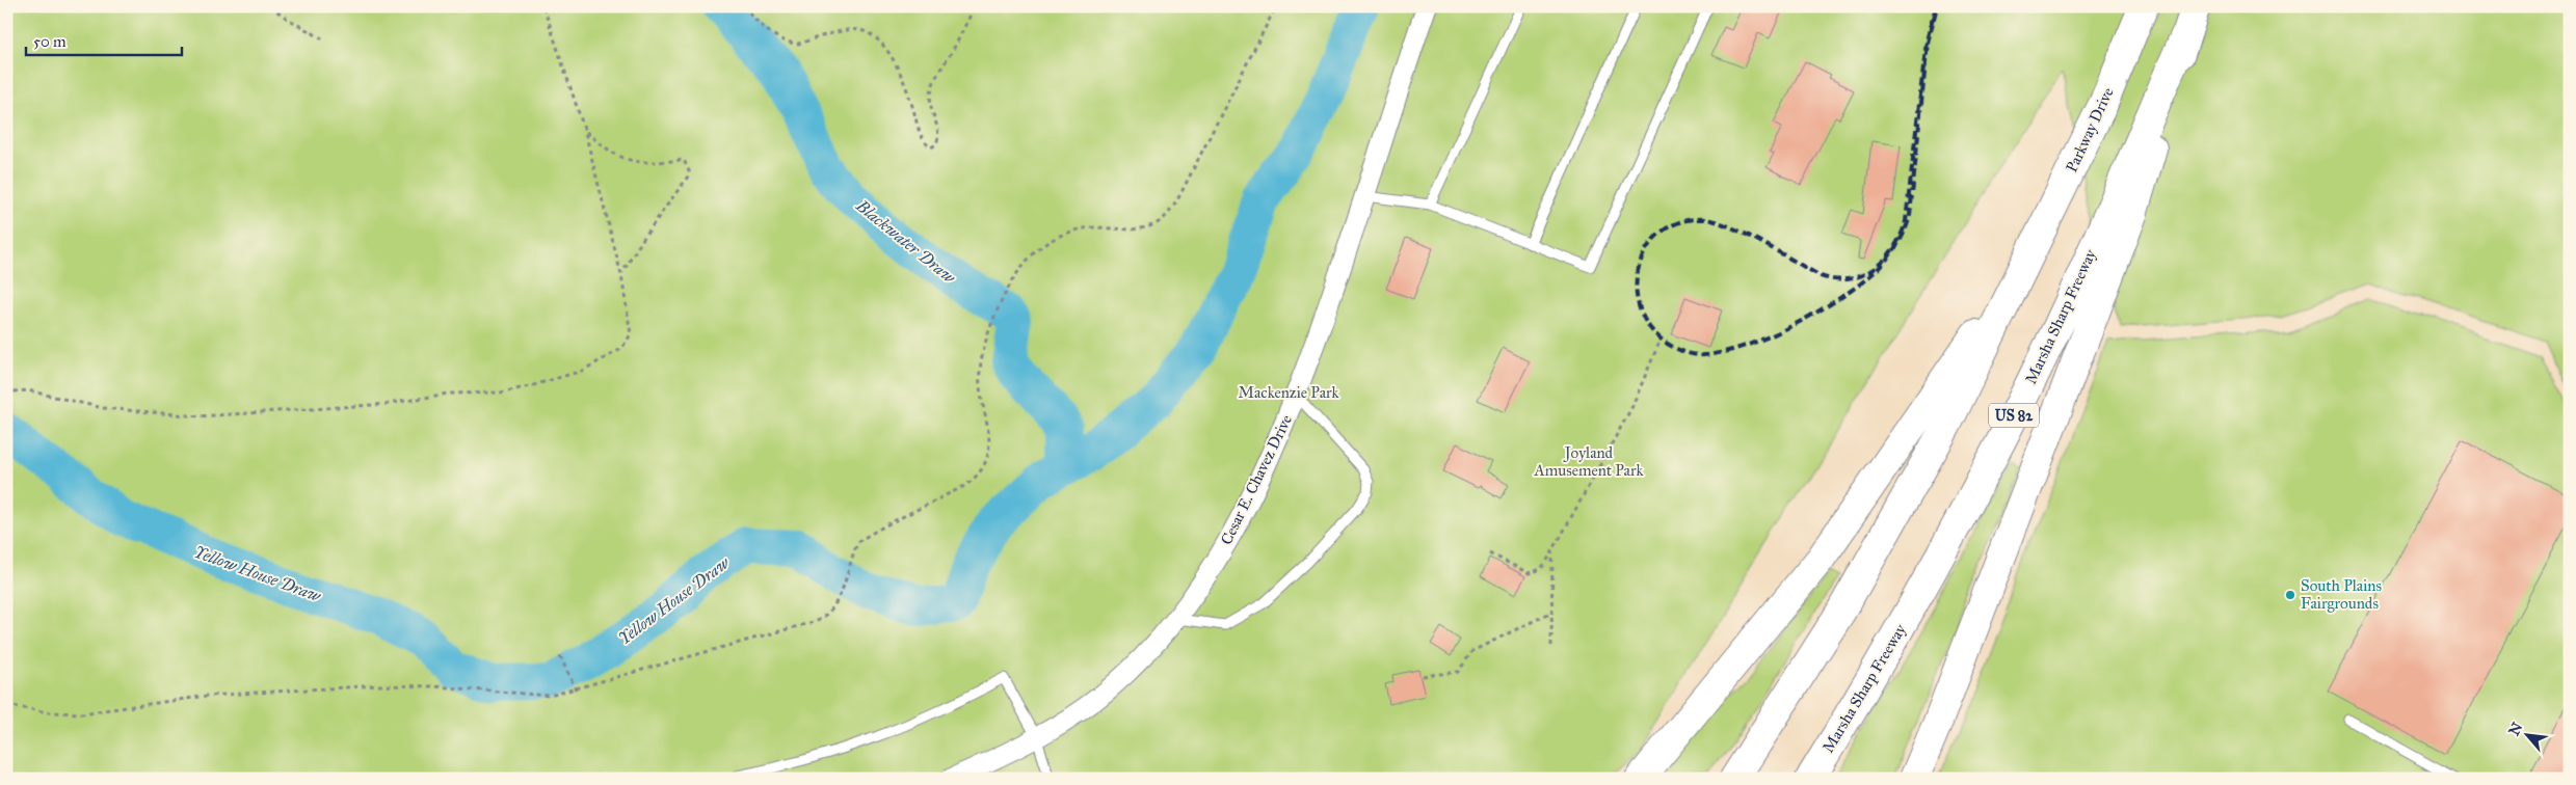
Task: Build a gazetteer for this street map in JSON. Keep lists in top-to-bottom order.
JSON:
{
  "streets": {
    "highway": ["Parkway Drive", "Marsha Sharp Freeway", "US 82"],
    "street": ["Cesar E. Chavez Drive"]
  },
  "crossings": [
    ["Marsha Sharp Freeway", "US 82"]
  ],
  "water": ["Blackwater Draw", "Yellow House Draw"],
  "parks": ["Mackenzie Park", "Joyland Amusement Park"],
  "places": ["South Plains Fairgrounds"],
  "scale_bar": "50 m",
  "north": "top left"
}
